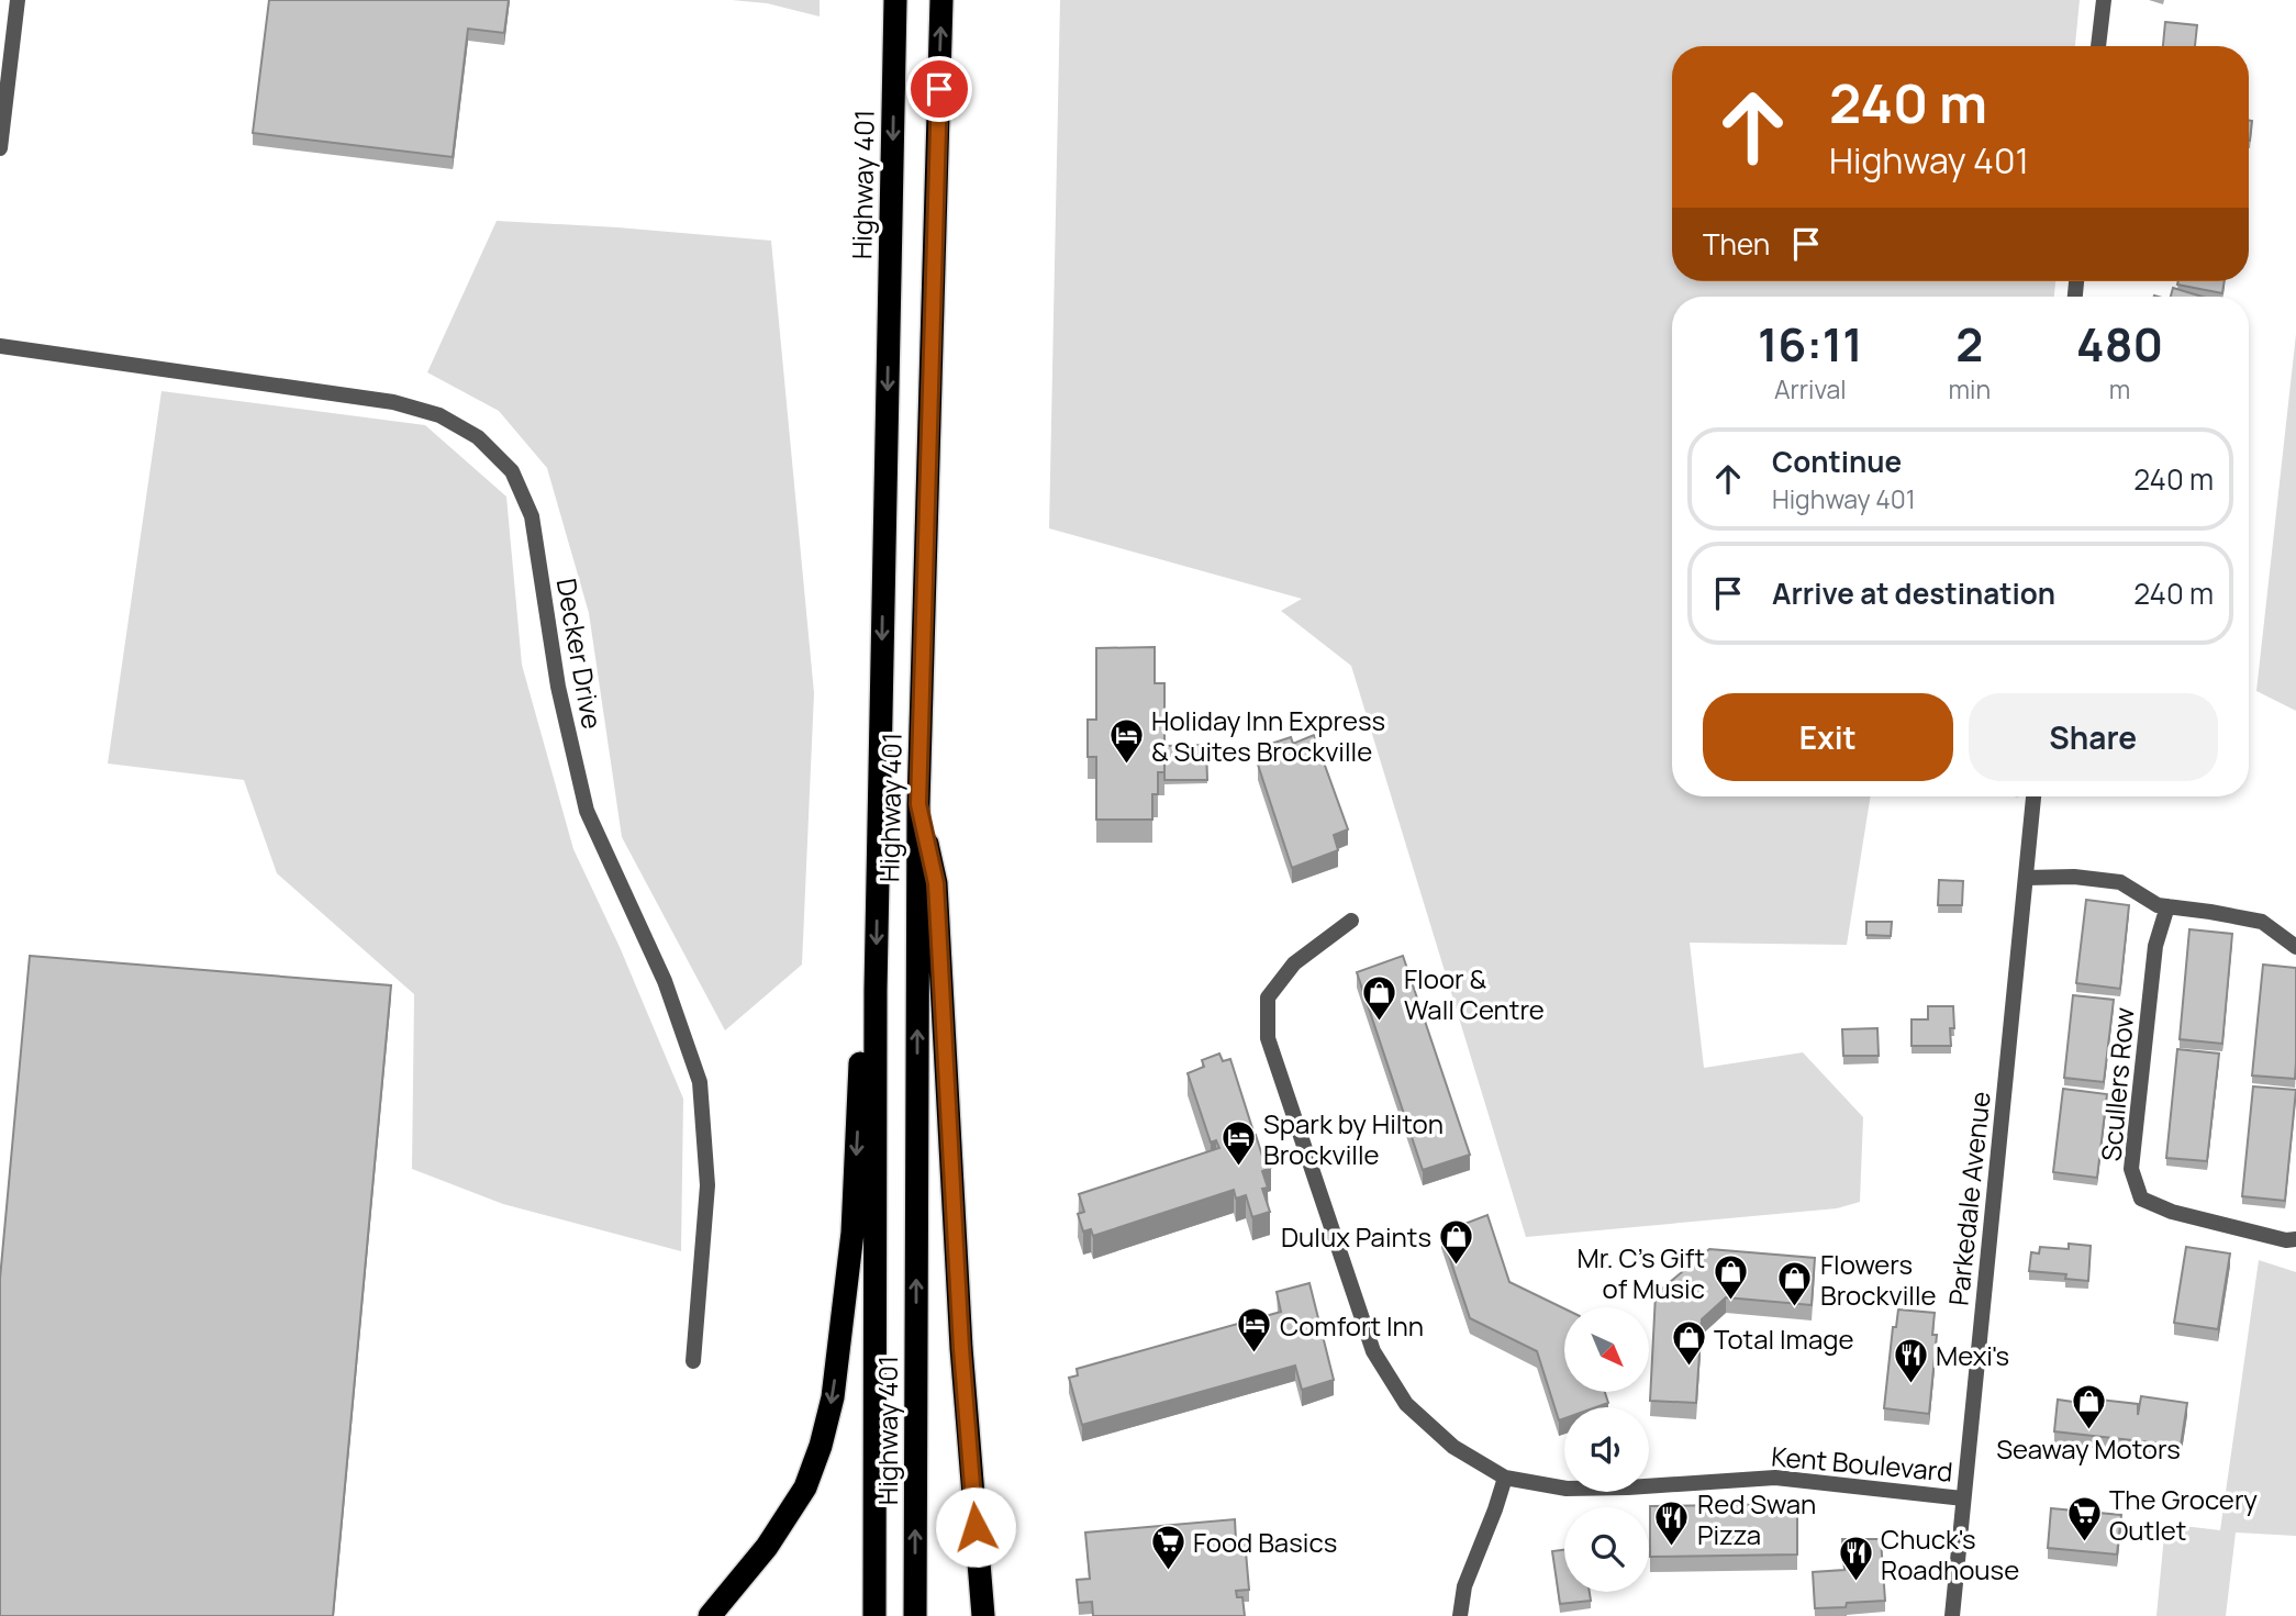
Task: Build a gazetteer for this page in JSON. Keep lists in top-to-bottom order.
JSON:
{
  "streets": {
    "highway": ["Highway 401"],
    "street": [
      "Decker Drive",
      "Scullers Row",
      "Parkedale Avenue",
      "Kent Boulevard"
    ]
  },
  "crossings": [
    ["Parkedale Avenue", "Kent Boulevard"]
  ],
  "places": {
    "hotel": ["Holiday Inn Express & Suites Brockville", "Spark by Hilton Brockville", "Comfort Inn"],
    "shop": [
      "Floor & Wall Centre",
      "Dulux Paints",
      "Mr. C's Gift of Music",
      "Flowers Brockville",
      "Total Image",
      "Seaway Motors"
    ],
    "restaurant": ["Mexi's", "Red Swan Pizza", "Chuck's Roadhouse"],
    "supermarket": ["The Grocery Outlet", "Food Basics"]
  },
  "north": "bottom right",
  "page": {
    "turn": ["240 m", "Highway 401"],
    "then": "Then",
    "eta": [
      "16:11",
      "Arrival",
      "2",
      "min",
      "480",
      "m"
    ],
    "list": [
      {
        "name": "Continue",
        "note": "Highway 401",
        "value": "240 m"
      },
      {
        "name": "Arrive at destination",
        "value": "240 m"
      }
    ],
    "buttons": ["Exit", "Share"]
  }
}
